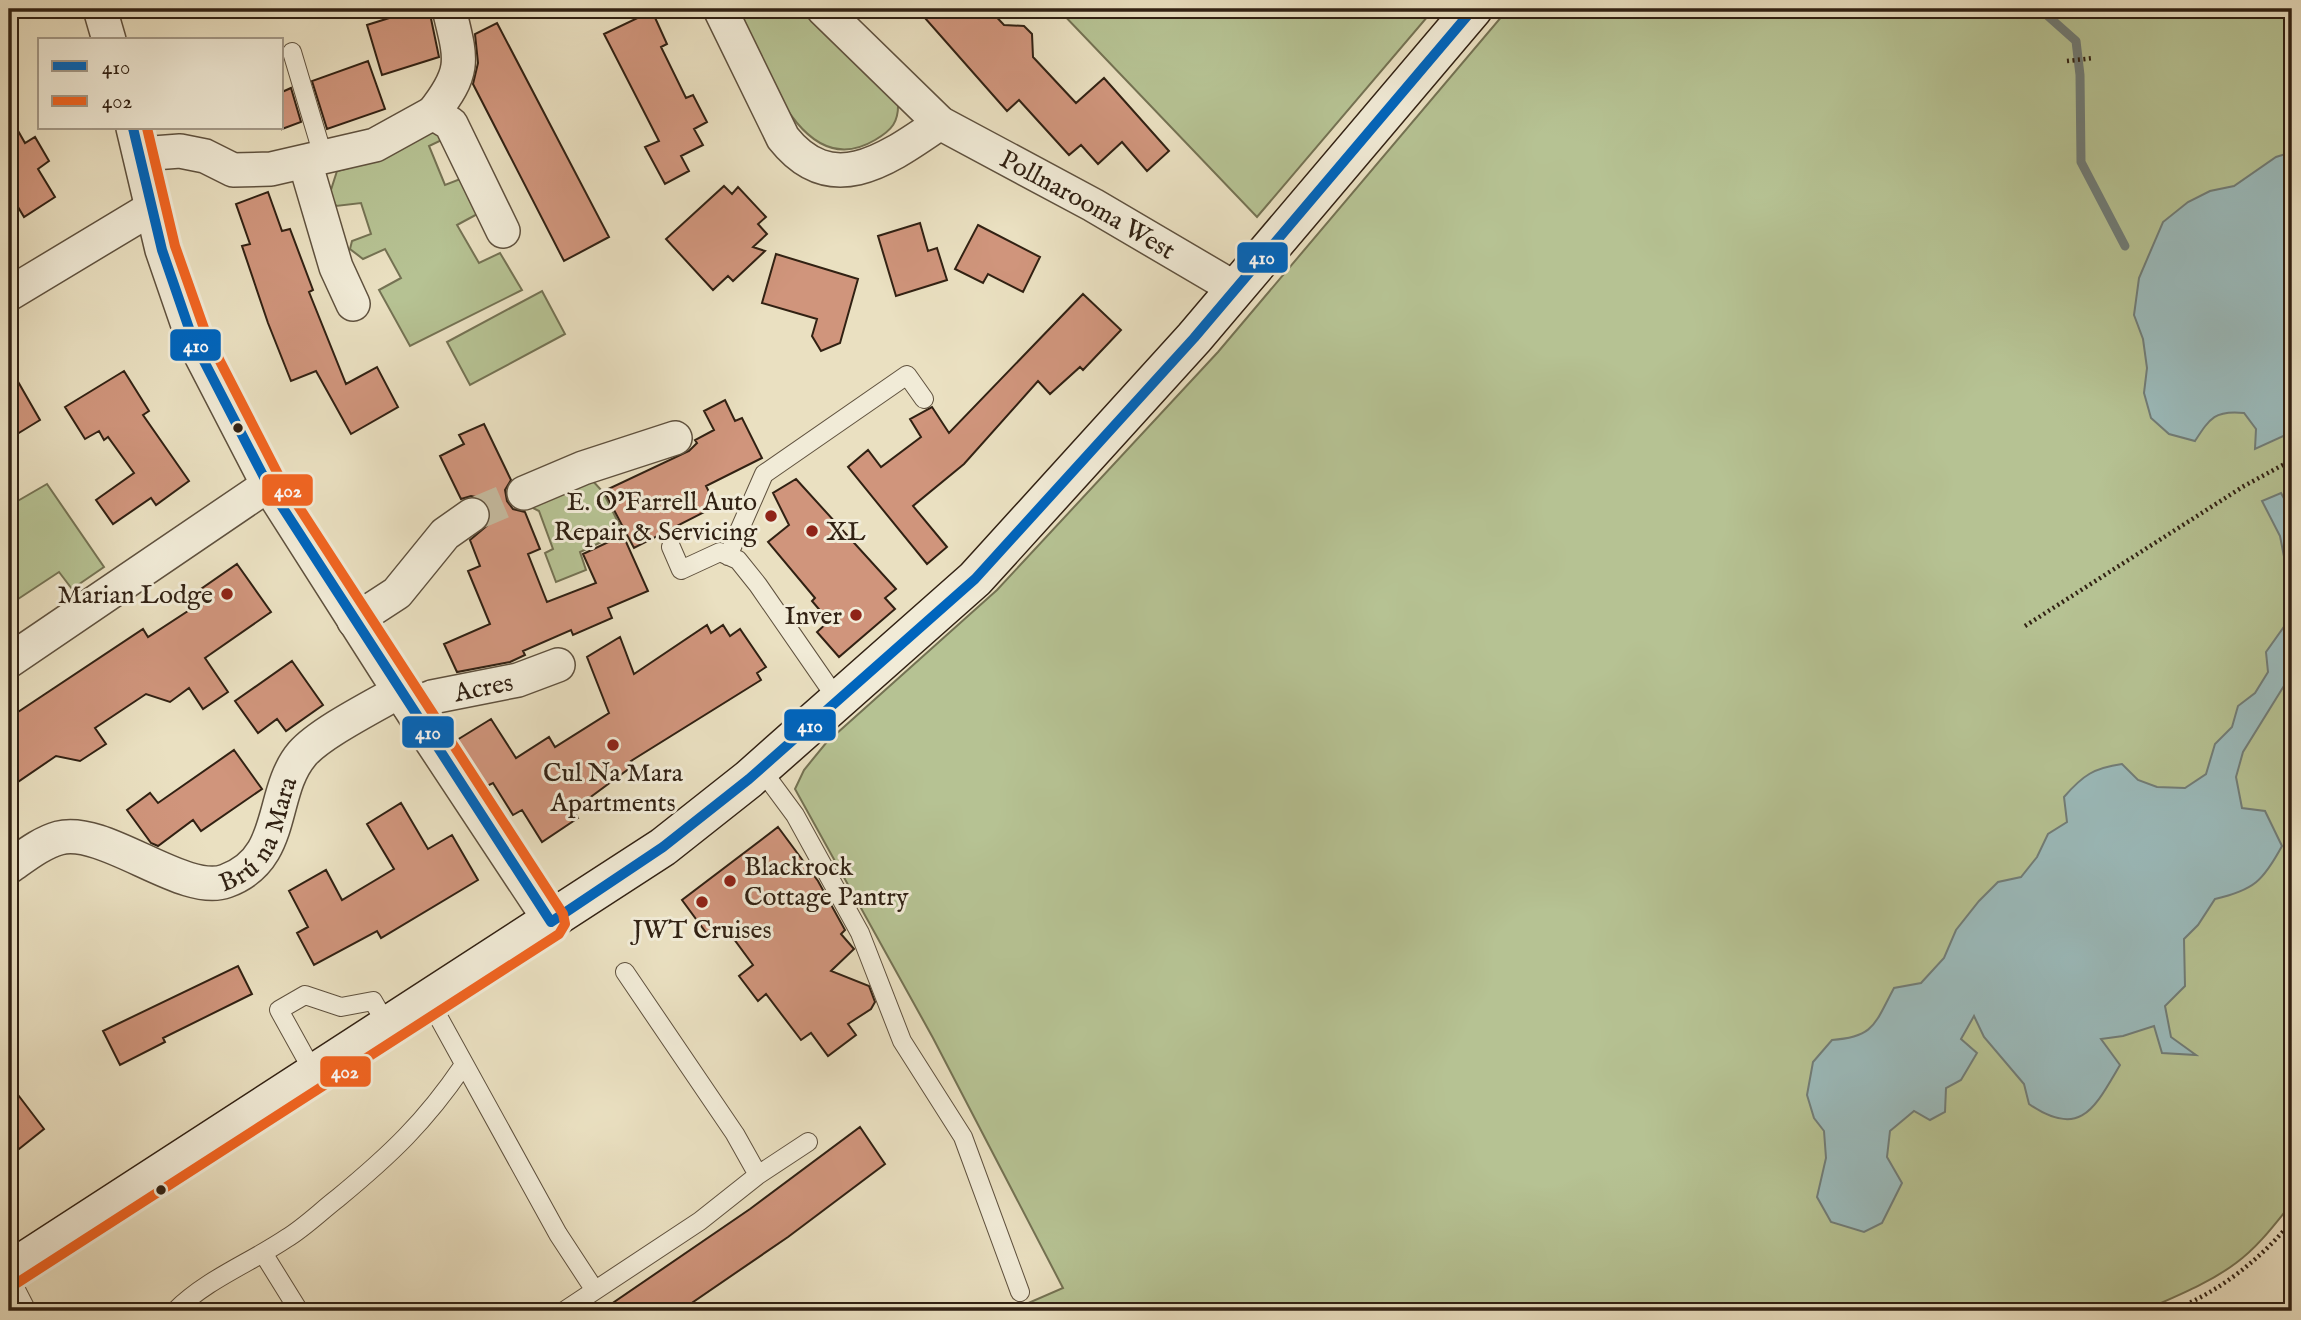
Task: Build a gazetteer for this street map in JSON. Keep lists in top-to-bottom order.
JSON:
{
  "streets": {
    "street": ["Pollnarooma West", "Acres", "Brú na Mara"]
  },
  "crossings": [
    ["Acres", "Brú na Mara"]
  ],
  "places": [
    "E. O’Farrell Auto Repair & Servicing",
    "XL",
    "Marian Lodge",
    "Inver",
    "Cul Na Mara Apartments",
    "Blackrock Cottage Pantry",
    "JWT Cruises"
  ],
  "lines": ["transit line 410", "transit line 402"],
  "legend": ["410", "402"]
}
